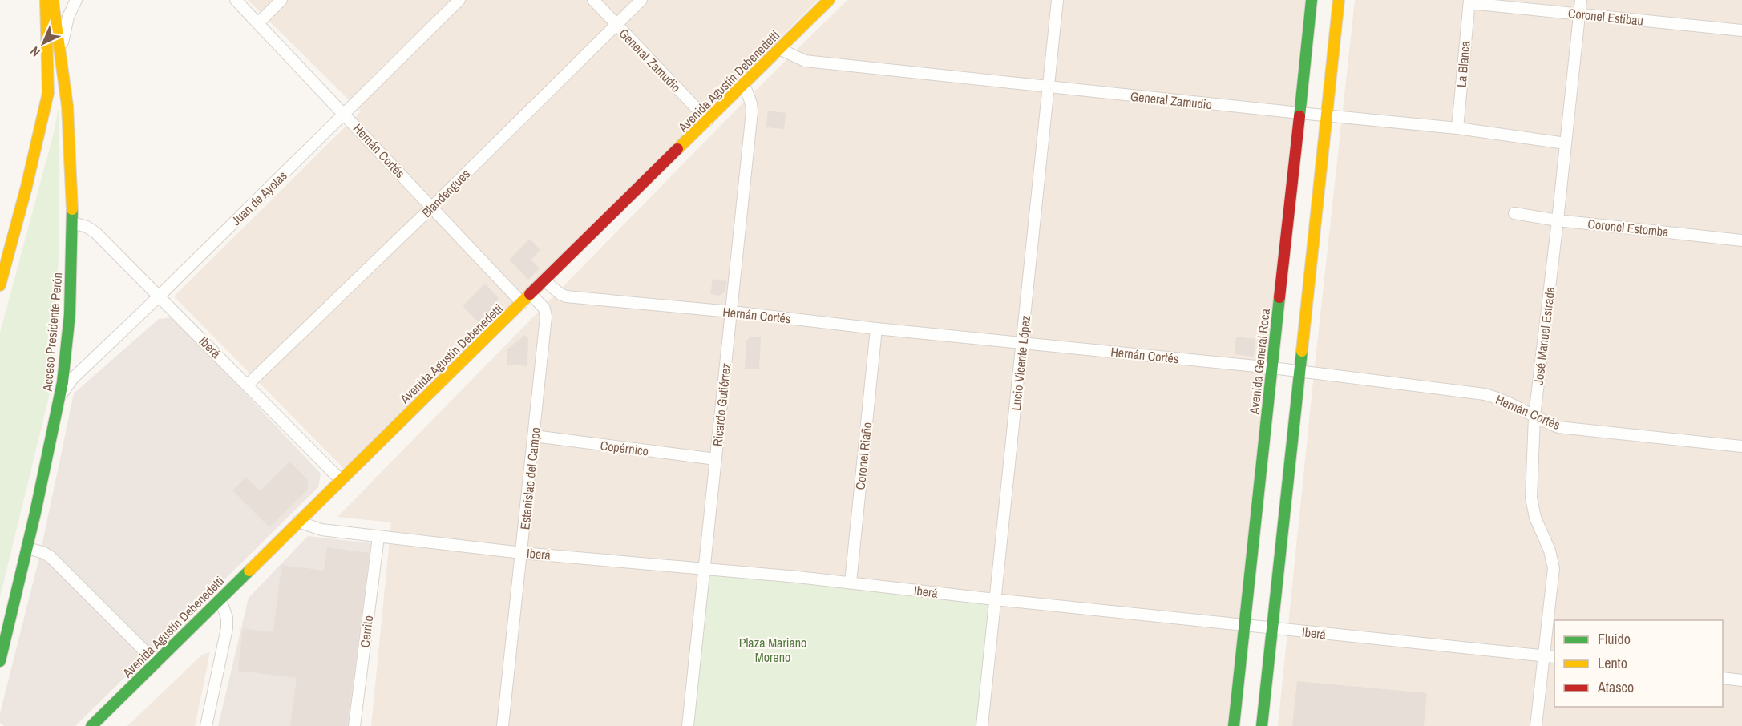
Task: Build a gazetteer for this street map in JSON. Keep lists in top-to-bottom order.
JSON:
{
  "streets": {
    "main road": ["Avenida Agustín Debenedetti", "Acceso Presidente Perón", "Avenida General Roca"],
    "street": [
      "Coronel Estibau",
      "General Zamudio",
      "La Blanca",
      "Hernán Cortés",
      "Blandengues",
      "Juan de Ayolas",
      "Coronel Estomba",
      "José Manuel Estrada",
      "Iberá",
      "Lucio Vicente López",
      "Ricardo Gutiérrez",
      "Copérnico",
      "Coronel Riaño",
      "Estanislao del Campo",
      "Cerrito"
    ]
  },
  "crossings": [
    ["Coronel Estibau", "La Blanca"],
    ["Coronel Estibau", "José Manuel Estrada"],
    ["General Zamudio", "La Blanca"],
    ["General Zamudio", "Avenida Agustín Debenedetti"],
    ["General Zamudio", "Blandengues"],
    ["General Zamudio", "José Manuel Estrada"],
    ["General Zamudio", "Avenida General Roca"],
    ["General Zamudio", "Lucio Vicente López"],
    ["Avenida Agustín Debenedetti", "Hernán Cortés"],
    ["Avenida Agustín Debenedetti", "Iberá"],
    ["Avenida Agustín Debenedetti", "Ricardo Gutiérrez"],
    ["Avenida Agustín Debenedetti", "Estanislao del Campo"],
    ["Hernán Cortés", "Blandengues"],
    ["Hernán Cortés", "Juan de Ayolas"],
    ["Hernán Cortés", "José Manuel Estrada"],
    ["Hernán Cortés", "Avenida General Roca"],
    ["Hernán Cortés", "Lucio Vicente López"],
    ["Hernán Cortés", "Ricardo Gutiérrez"],
    ["Hernán Cortés", "Coronel Riaño"],
    ["Blandengues", "Iberá"],
    ["Juan de Ayolas", "Acceso Presidente Perón"],
    ["Juan de Ayolas", "Iberá"],
    ["Coronel Estomba", "José Manuel Estrada"],
    ["Acceso Presidente Perón", "Iberá"],
    ["José Manuel Estrada", "Iberá"],
    ["Iberá", "Avenida General Roca"],
    ["Iberá", "Lucio Vicente López"],
    ["Iberá", "Ricardo Gutiérrez"],
    ["Iberá", "Coronel Riaño"],
    ["Iberá", "Estanislao del Campo"],
    ["Iberá", "Cerrito"],
    ["Ricardo Gutiérrez", "Copérnico"],
    ["Copérnico", "Estanislao del Campo"]
  ],
  "parks": ["Plaza Mariano Moreno"],
  "legend": ["Fluido", "Lento", "Atasco"],
  "north": "bottom left"
}
